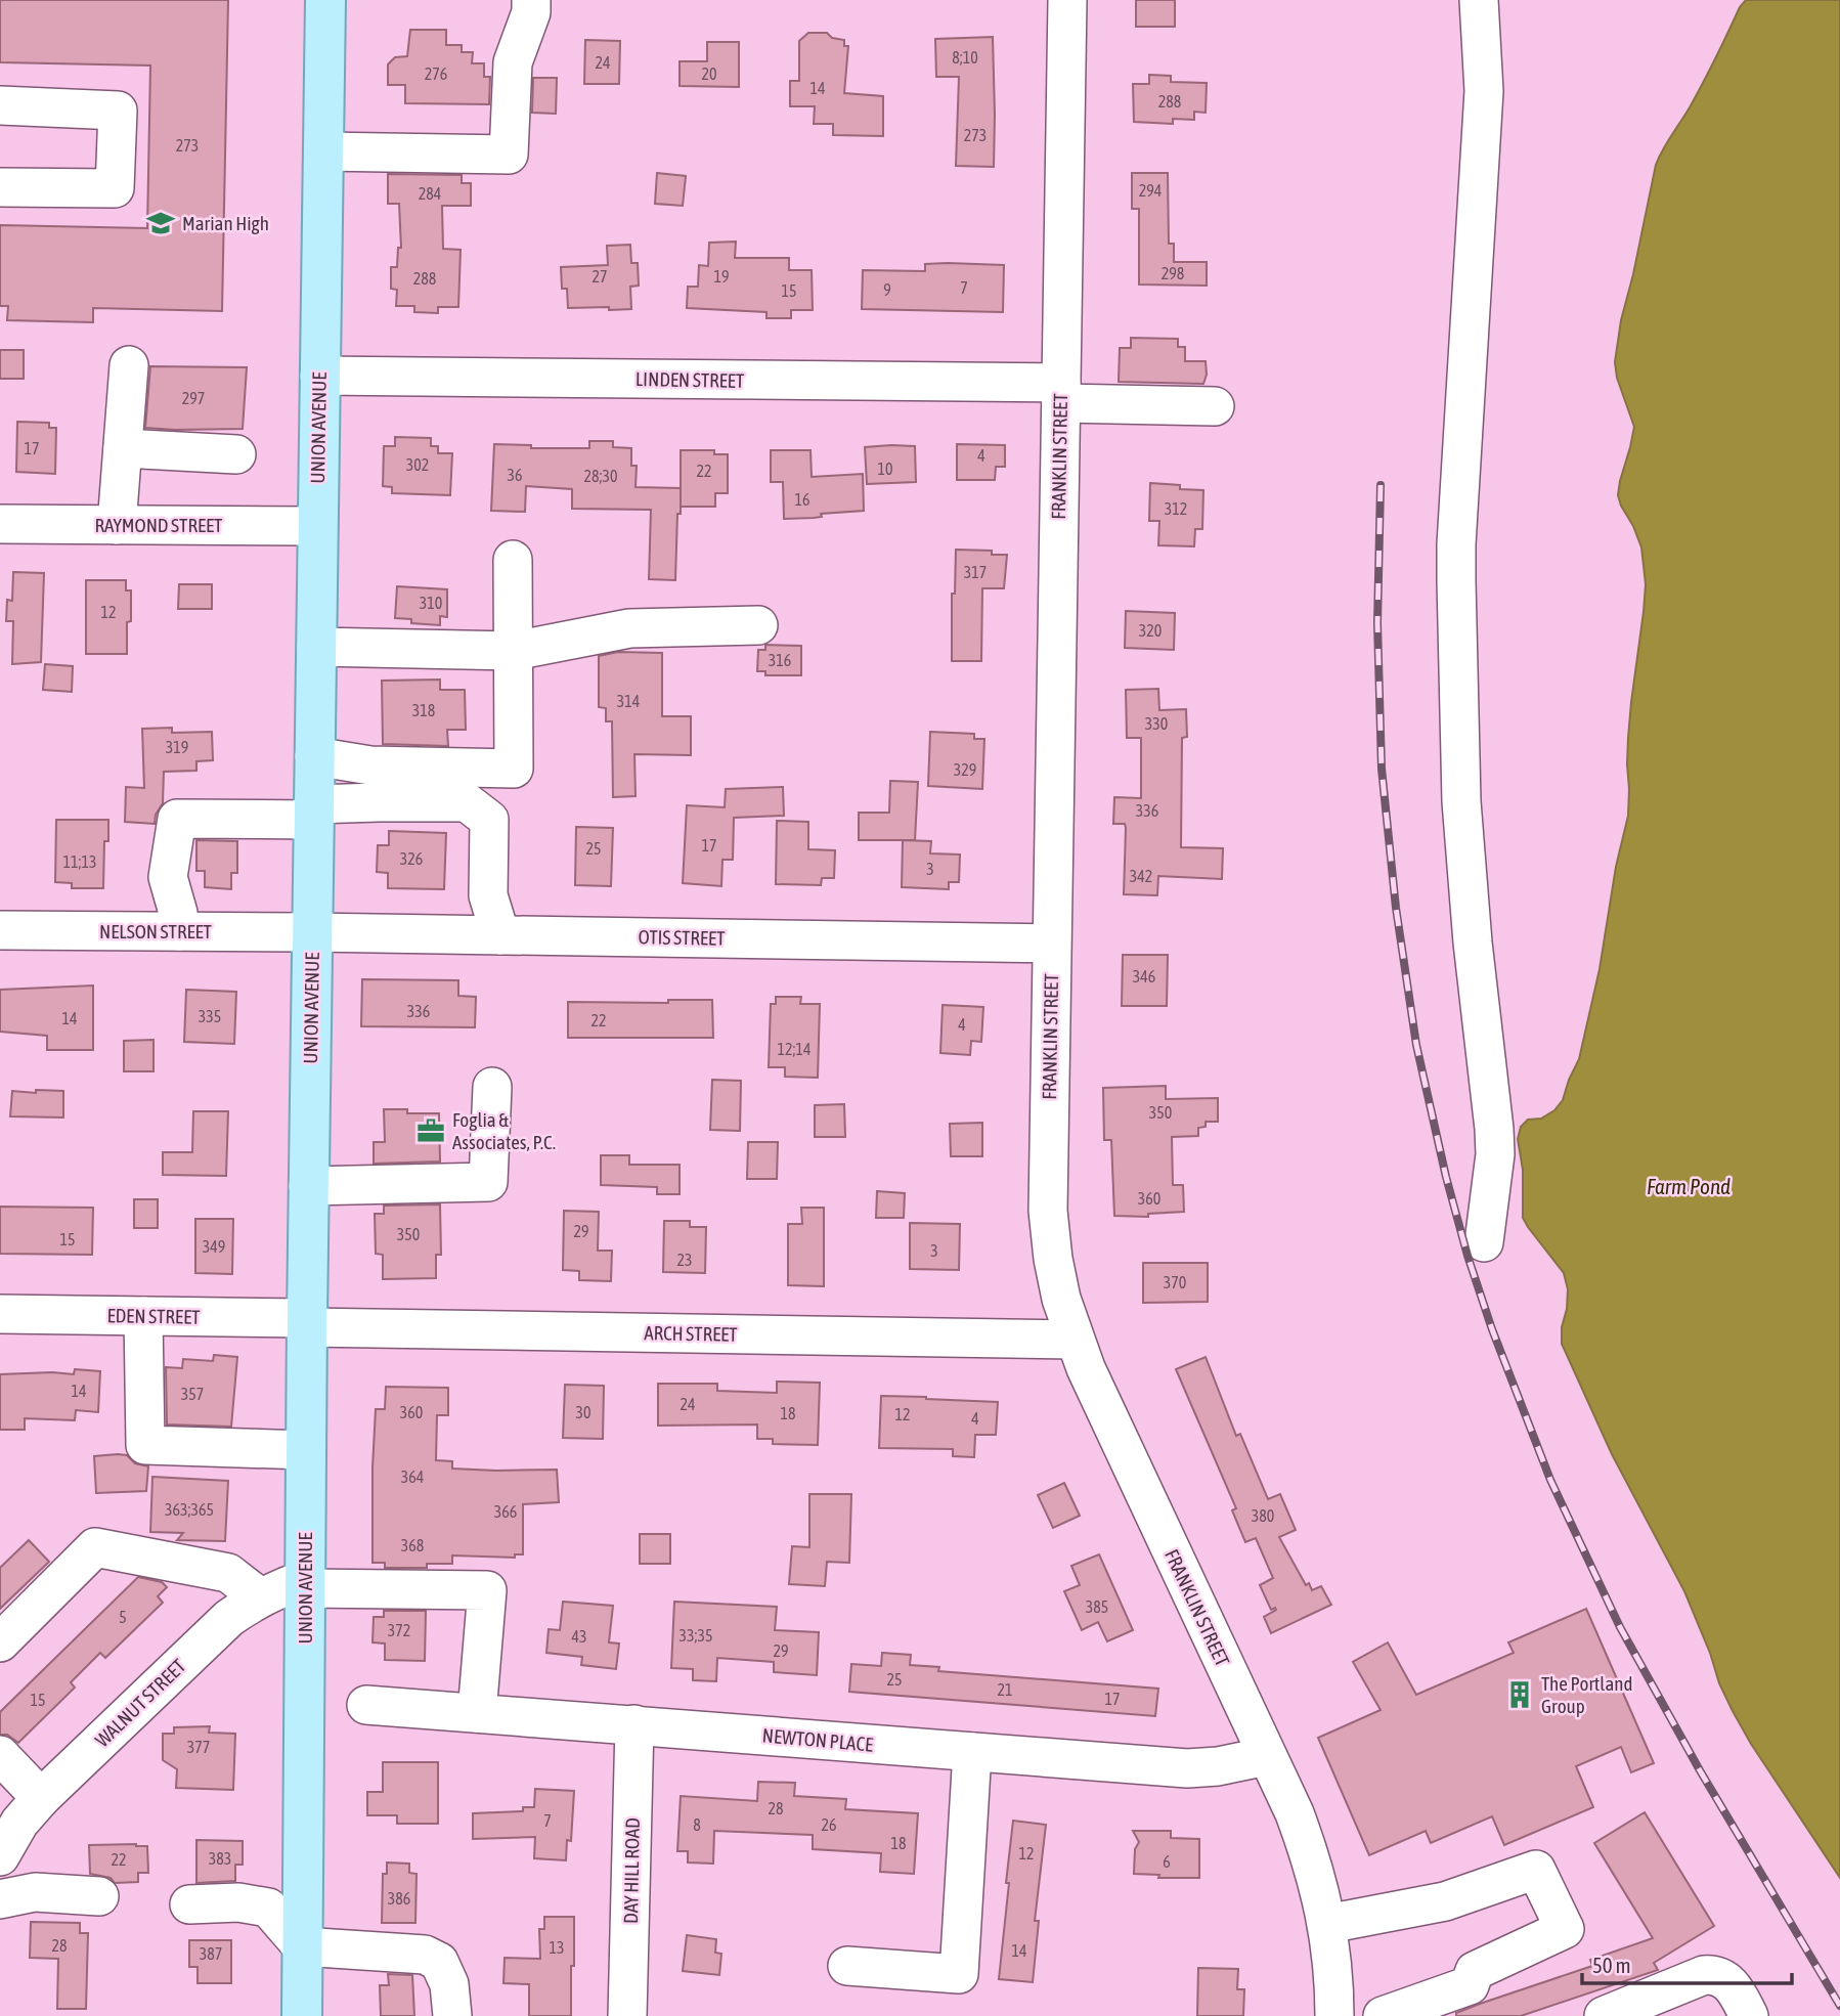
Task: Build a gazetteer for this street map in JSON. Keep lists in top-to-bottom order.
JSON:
{
  "streets": {
    "main road": ["UNION AVENUE"],
    "street": [
      "LINDEN STREET",
      "FRANKLIN STREET",
      "RAYMOND STREET",
      "NELSON STREET",
      "OTIS STREET",
      "EDEN STREET",
      "ARCH STREET",
      "WALNUT STREET",
      "NEWTON PLACE",
      "DAY HILL ROAD"
    ]
  },
  "crossings": [
    ["LINDEN STREET", "UNION AVENUE"],
    ["LINDEN STREET", "FRANKLIN STREET"],
    ["UNION AVENUE", "RAYMOND STREET"],
    ["UNION AVENUE", "NELSON STREET"],
    ["UNION AVENUE", "OTIS STREET"],
    ["UNION AVENUE", "EDEN STREET"],
    ["UNION AVENUE", "ARCH STREET"],
    ["UNION AVENUE", "WALNUT STREET"],
    ["FRANKLIN STREET", "OTIS STREET"],
    ["FRANKLIN STREET", "ARCH STREET"],
    ["FRANKLIN STREET", "NEWTON PLACE"],
    ["NELSON STREET", "OTIS STREET"],
    ["EDEN STREET", "ARCH STREET"],
    ["NEWTON PLACE", "DAY HILL ROAD"]
  ],
  "water": ["Farm Pond"],
  "places": {
    "school or university": ["Marian High"],
    "office": ["Foglia & Associates, P.C."],
    "building": ["The Portland Group"]
  },
  "house_numbers": [
    "8;10",
    "24",
    "276",
    "20",
    "14",
    "288",
    "273",
    "273",
    "294",
    "284",
    "298",
    "27",
    "19",
    "288",
    "7",
    "9",
    "15",
    "297",
    "17",
    "4",
    "302",
    "10",
    "22",
    "36",
    "28;30",
    "16",
    "312",
    "317",
    "310",
    "12",
    "320",
    "316",
    "314",
    "318",
    "330",
    "319",
    "329",
    "336",
    "17",
    "25",
    "326",
    "11;13",
    "3",
    "342",
    "346",
    "336",
    "335",
    "14",
    "22",
    "4",
    "12;14",
    "350",
    "360",
    "29",
    "350",
    "15",
    "349",
    "3",
    "23",
    "370",
    "14",
    "357",
    "24",
    "360",
    "30",
    "18",
    "12",
    "4",
    "364",
    "363;365",
    "366",
    "380",
    "368",
    "385",
    "5",
    "372",
    "33;35",
    "43",
    "29",
    "25",
    "21",
    "17",
    "15",
    "377",
    "28",
    "7",
    "8",
    "26",
    "18",
    "12",
    "383",
    "22",
    "6",
    "386",
    "28",
    "13",
    "14",
    "387"
  ],
  "scale_bar": "50 m"
}
